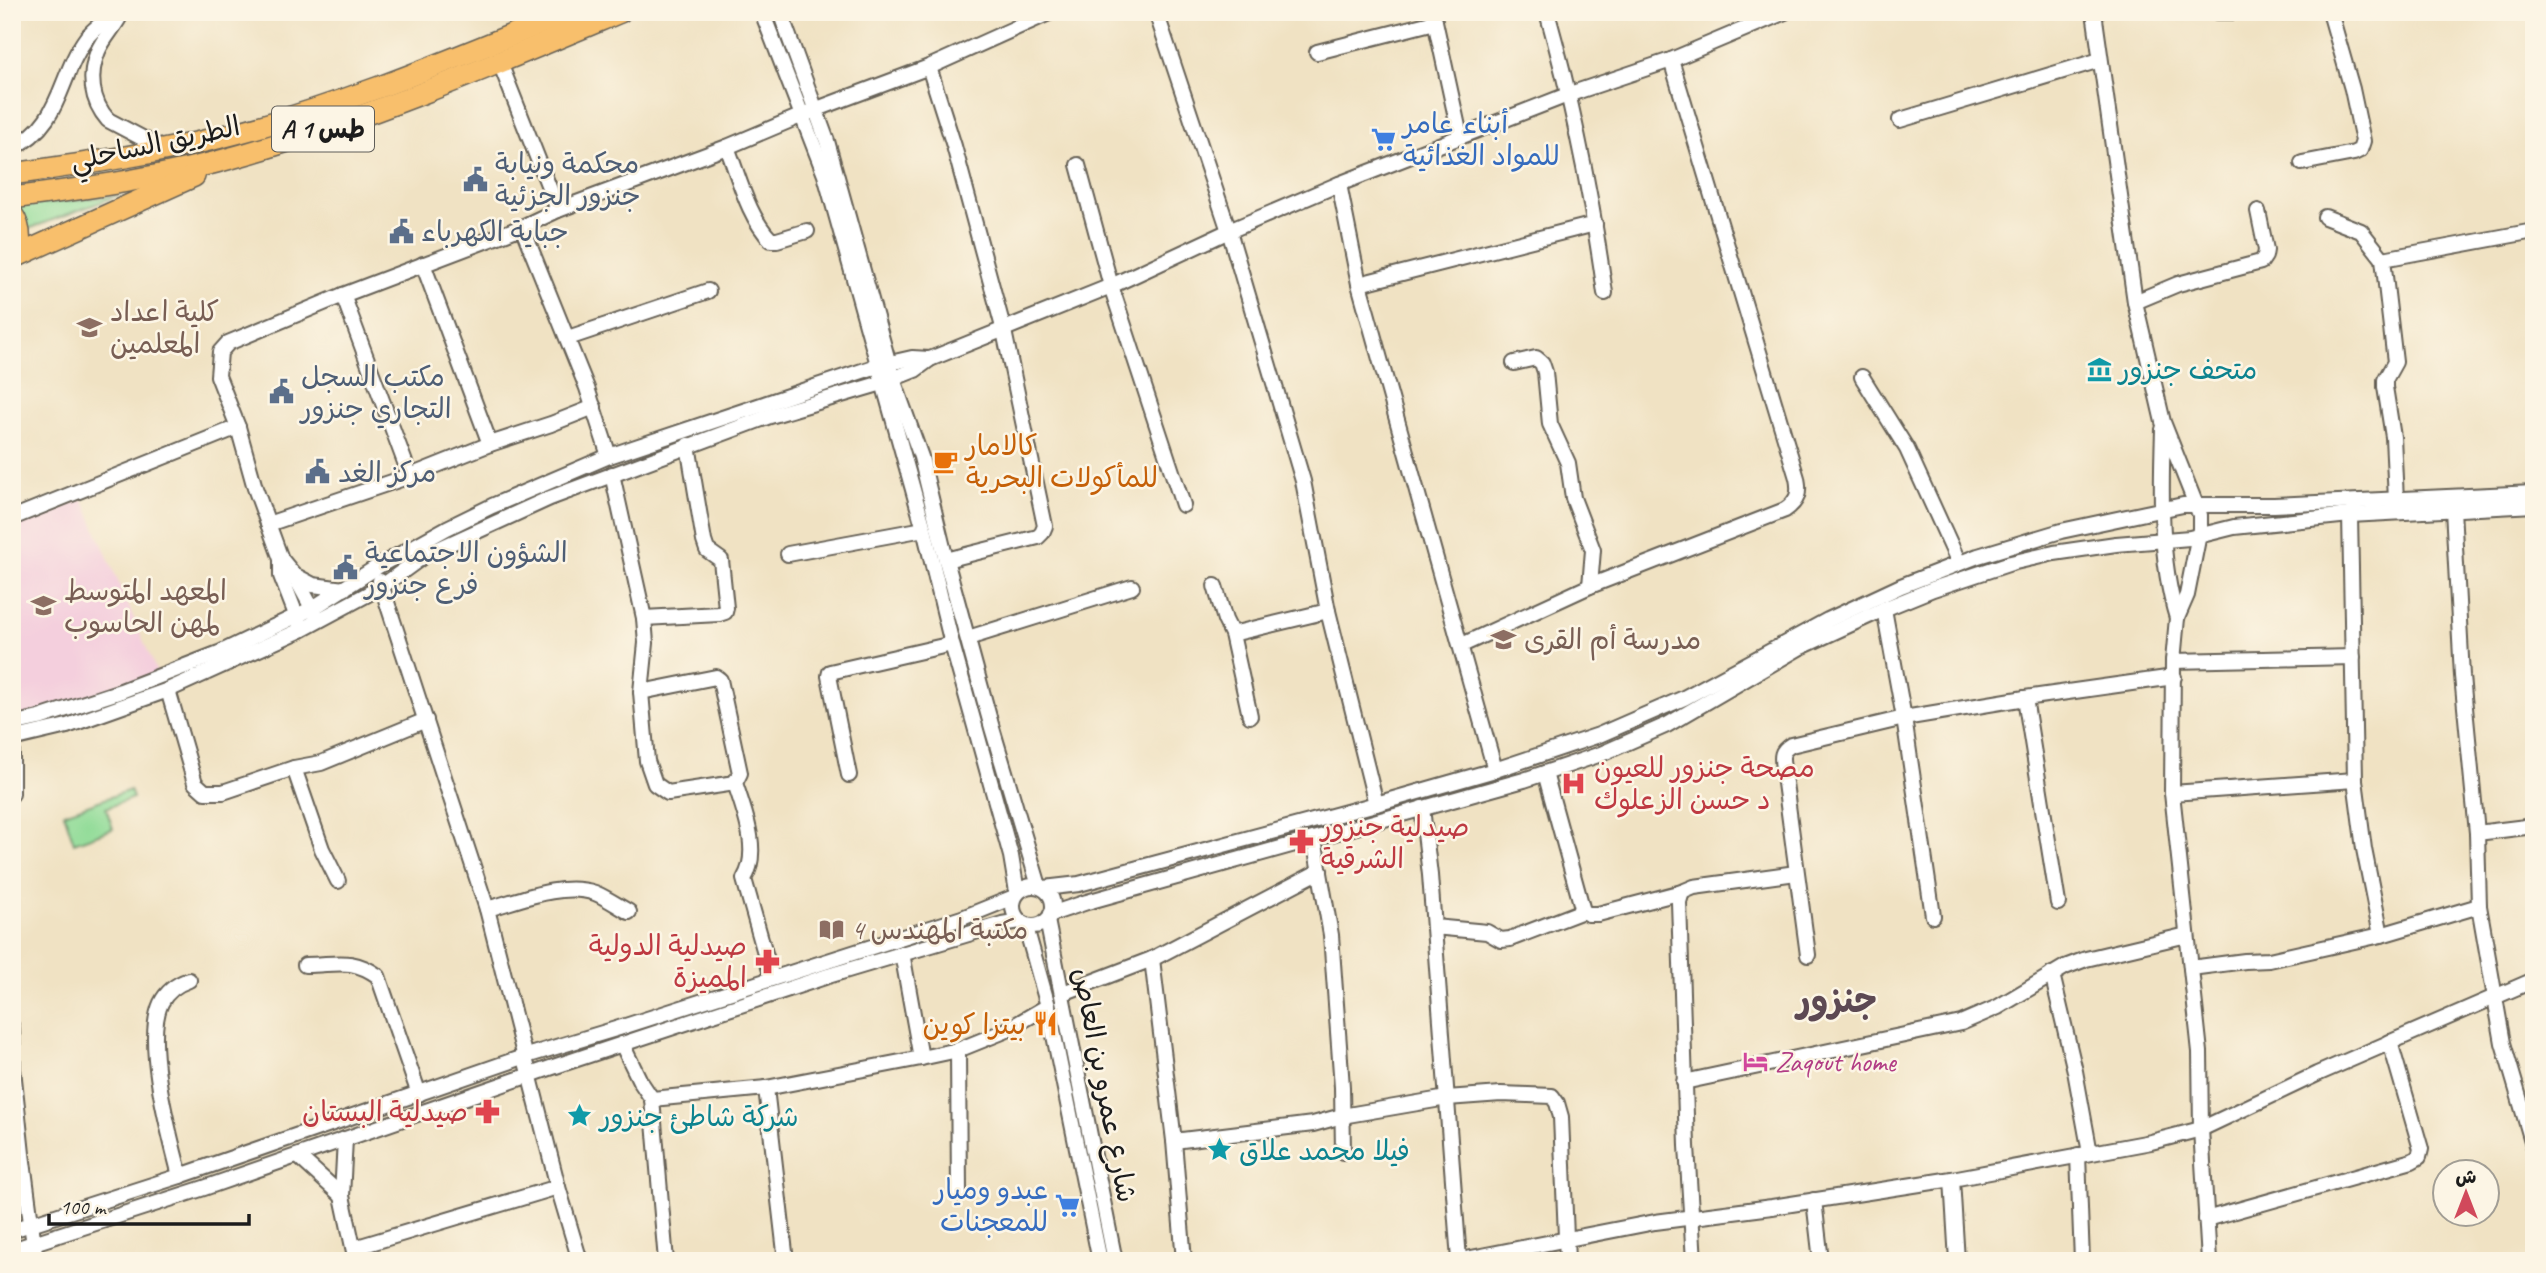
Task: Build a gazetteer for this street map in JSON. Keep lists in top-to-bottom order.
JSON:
{
  "streets": {
    "highway": ["A 1 طس", "الطريق الساحلي"],
    "street": ["شارع عمرو بن العاص"]
  },
  "districts": ["جنزور"],
  "places": {
    "supermarket": ["أبناء عامر للمواد الغذائية", "عبدو وميار للمعجنات"],
    "public building": [
      "محكمة ونيابة جنزور الجزئية",
      "جباية الكهرباء",
      "مكتب السجل التجاري جنزور",
      "مركز الغد",
      "الشؤون الاجتماعية فرع جنزور"
    ],
    "school or university": ["كلية اعداد المعلمين", "المعهد المتوسط لمهن الحاسوب", "مدرسة أم القرى"],
    "museum": ["متحف جنزور"],
    "cafe": ["كالامار للمأكولات البحرية"],
    "hospital": ["مصحة جنزور للعيون د حسن الزعلوك"],
    "pharmacy": ["صيدلية جنزور الشرقية", "صيدلية الدولية المميزة", "صيدلية البستان"],
    "library": ["مكتبة المهندس 4"],
    "restaurant": ["بيتزا كوين"],
    "hotel": ["Zaqout home"],
    "place": ["شركة شاطئ جنزور", "فيلا محمد علاق"]
  },
  "scale_bar": "100 m",
  "north": "top"
}
